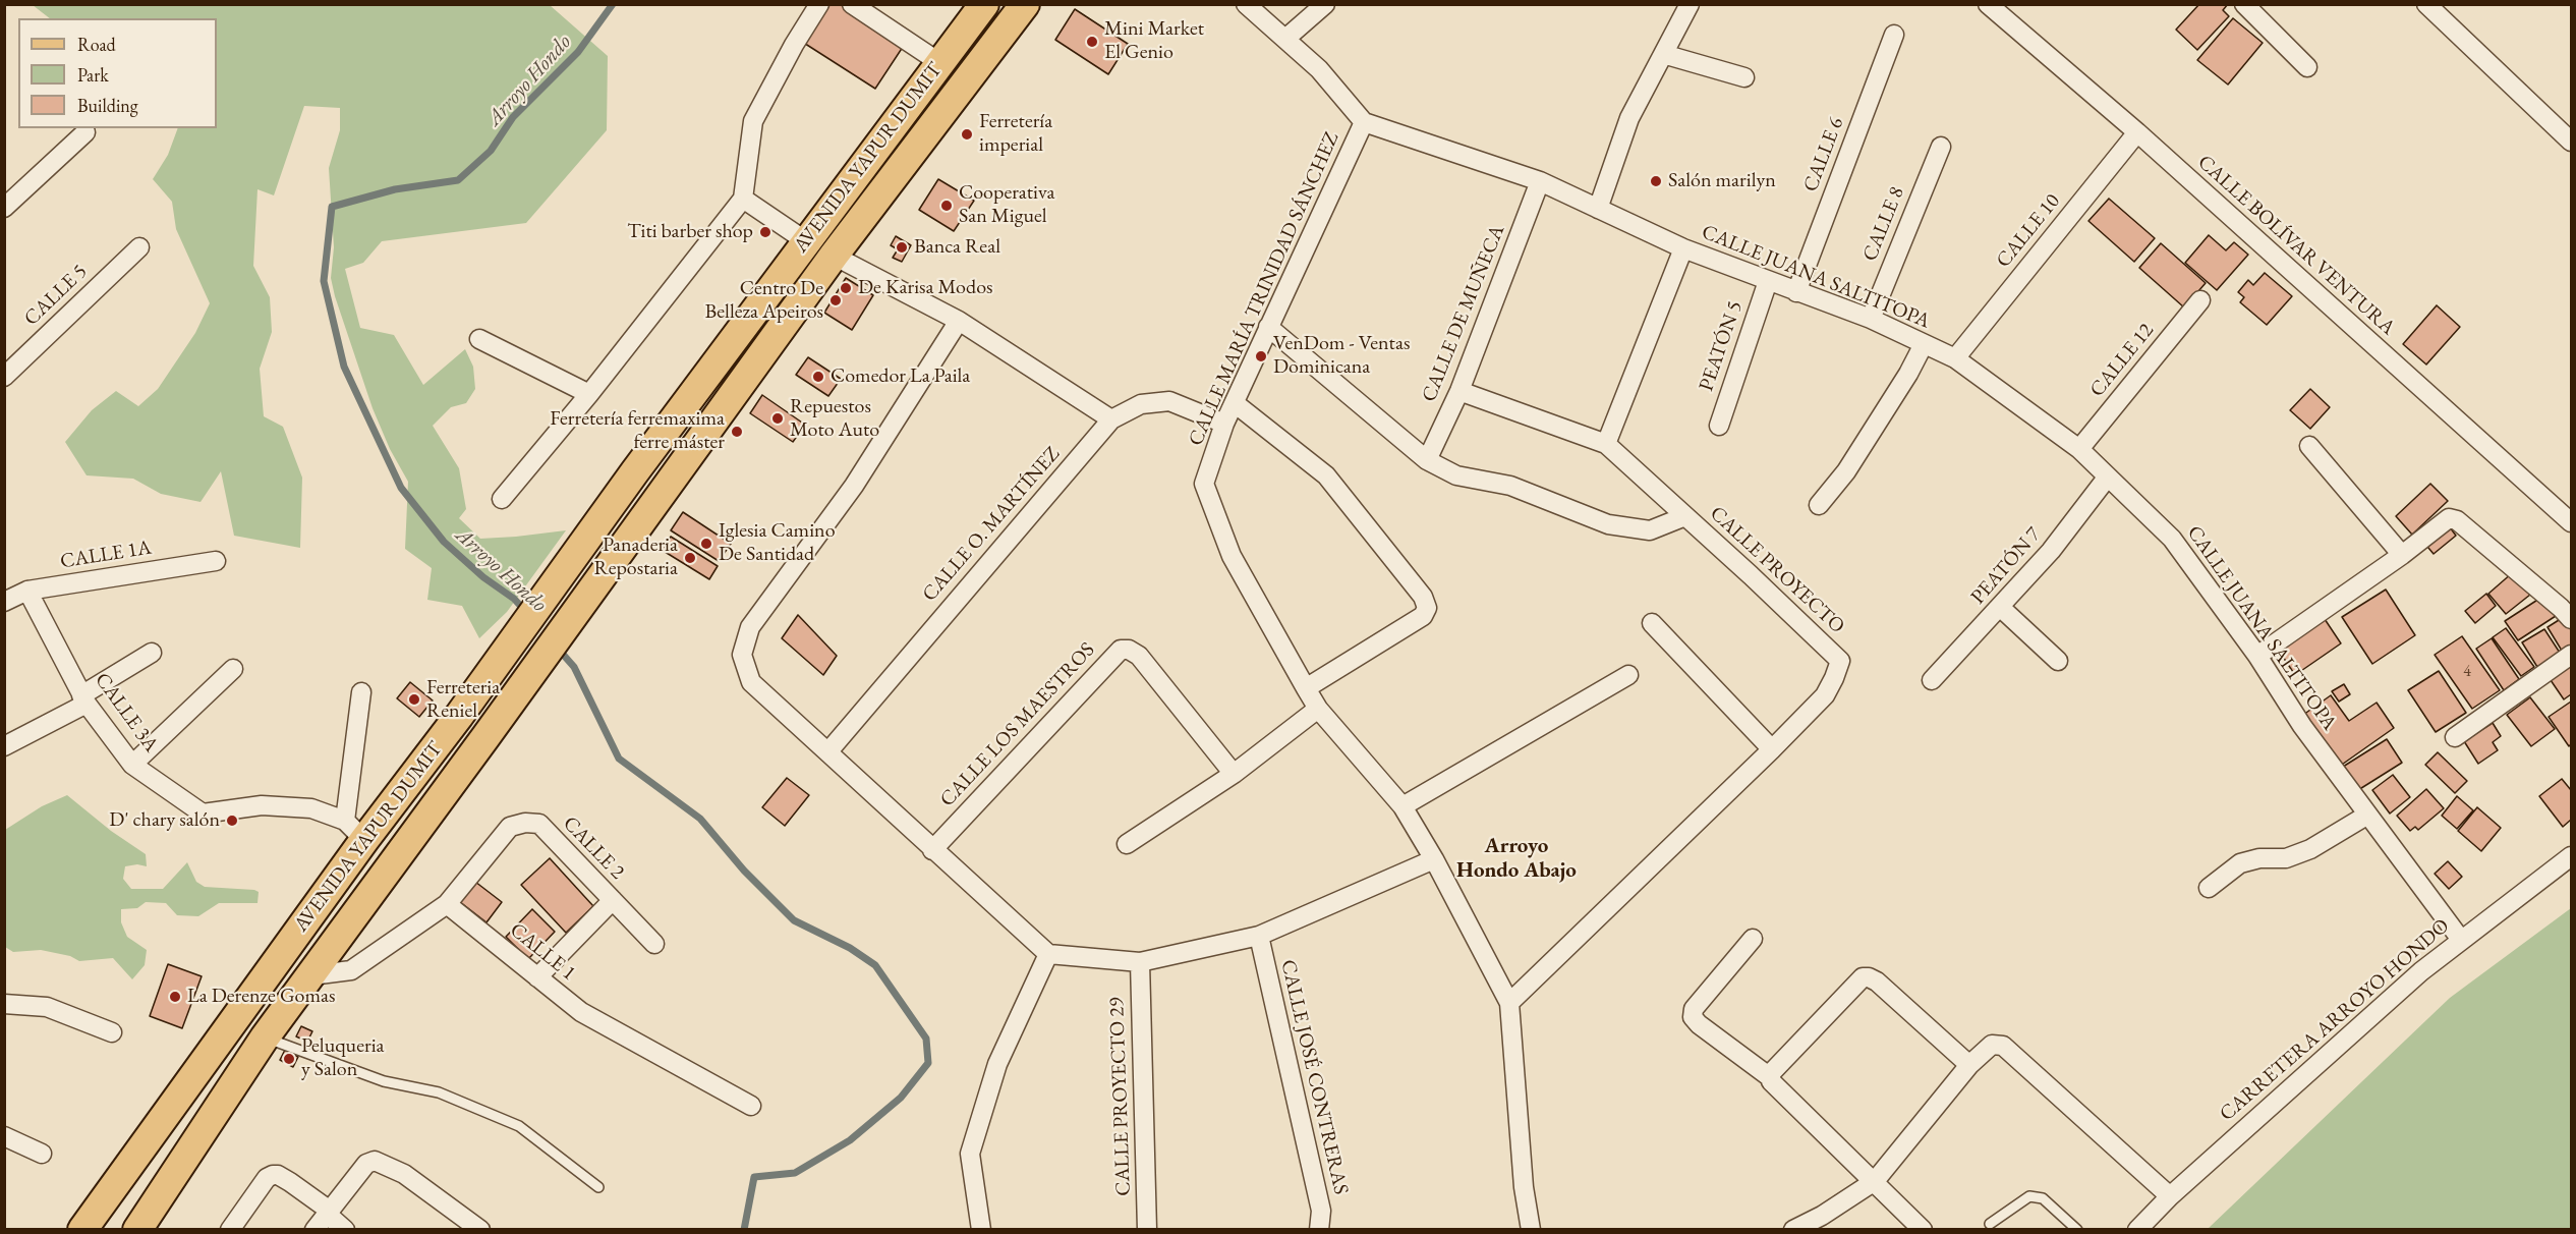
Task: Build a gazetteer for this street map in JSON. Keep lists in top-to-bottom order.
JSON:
{
  "streets": {
    "main road": ["AVENIDA YAPUR DUMIT"],
    "street": [
      "CALLE 6",
      "CALLE 8",
      "CALLE 10",
      "CALLE BOLÍVAR VENTURA",
      "CALLE JUANA SALTITOPA",
      "CALLE MARÍA TRINIDAD SÁNCHEZ",
      "CALLE 5",
      "CALLE DE MUÑECA",
      "PEATÓN 5",
      "CALLE 12",
      "CALLE O. MARTÍNEZ",
      "CALLE 1A",
      "PEATÓN 7",
      "CALLE PROYECTO",
      "CALLE 3A",
      "CALLE LOS MAESTROS",
      "CALLE 2",
      "CALLE 1",
      "CARRETERA ARROYO HONDO",
      "CALLE JOSÉ CONTRERAS",
      "CALLE PROYECTO 29"
    ]
  },
  "crossings": [
    ["CALLE 6", "CALLE JUANA SALTITOPA"],
    ["AVENIDA YAPUR DUMIT", "CALLE 3A"],
    ["CALLE 8", "CALLE JUANA SALTITOPA"],
    ["CALLE 10", "CALLE BOLÍVAR VENTURA"],
    ["CALLE 10", "CALLE JUANA SALTITOPA"],
    ["CALLE JUANA SALTITOPA", "CALLE MARÍA TRINIDAD SÁNCHEZ"],
    ["CALLE JUANA SALTITOPA", "CALLE DE MUÑECA"],
    ["CALLE JUANA SALTITOPA", "PEATÓN 5"],
    ["CALLE JUANA SALTITOPA", "CALLE 12"],
    ["CALLE JUANA SALTITOPA", "PEATÓN 7"],
    ["CALLE JUANA SALTITOPA", "CARRETERA ARROYO HONDO"],
    ["CALLE MARÍA TRINIDAD SÁNCHEZ", "CALLE O. MARTÍNEZ"],
    ["CALLE MARÍA TRINIDAD SÁNCHEZ", "CALLE PROYECTO"],
    ["CALLE DE MUÑECA", "CALLE PROYECTO"],
    ["CALLE 1A", "CALLE 3A"],
    ["CALLE 2", "CALLE 1"]
  ],
  "districts": ["Arroyo Hondo Abajo"],
  "water": ["Arroyo Hondo"],
  "places": [
    "Mini Market El Genio",
    "Ferretería imperial",
    "Salón marilyn",
    "Cooperativa San Miguel",
    "Titi barber shop",
    "Banca Real",
    "De Karisa Modos",
    "Centro De Belleza Apeiros",
    "VenDom - Ventas Dominicana",
    "Comedor La Paila",
    "Repuestos Moto Auto",
    "Ferretería ferremaxima ferre máster",
    "Iglesia Camino De Santidad",
    "Panaderia Repostaria",
    "Ferreteria Reniel",
    "D' chary salón",
    "La Derenze Gomas",
    "Peluqueria y Salon"
  ],
  "house_numbers": ["4"],
  "legend": ["Road", "Park", "Building"]
}
